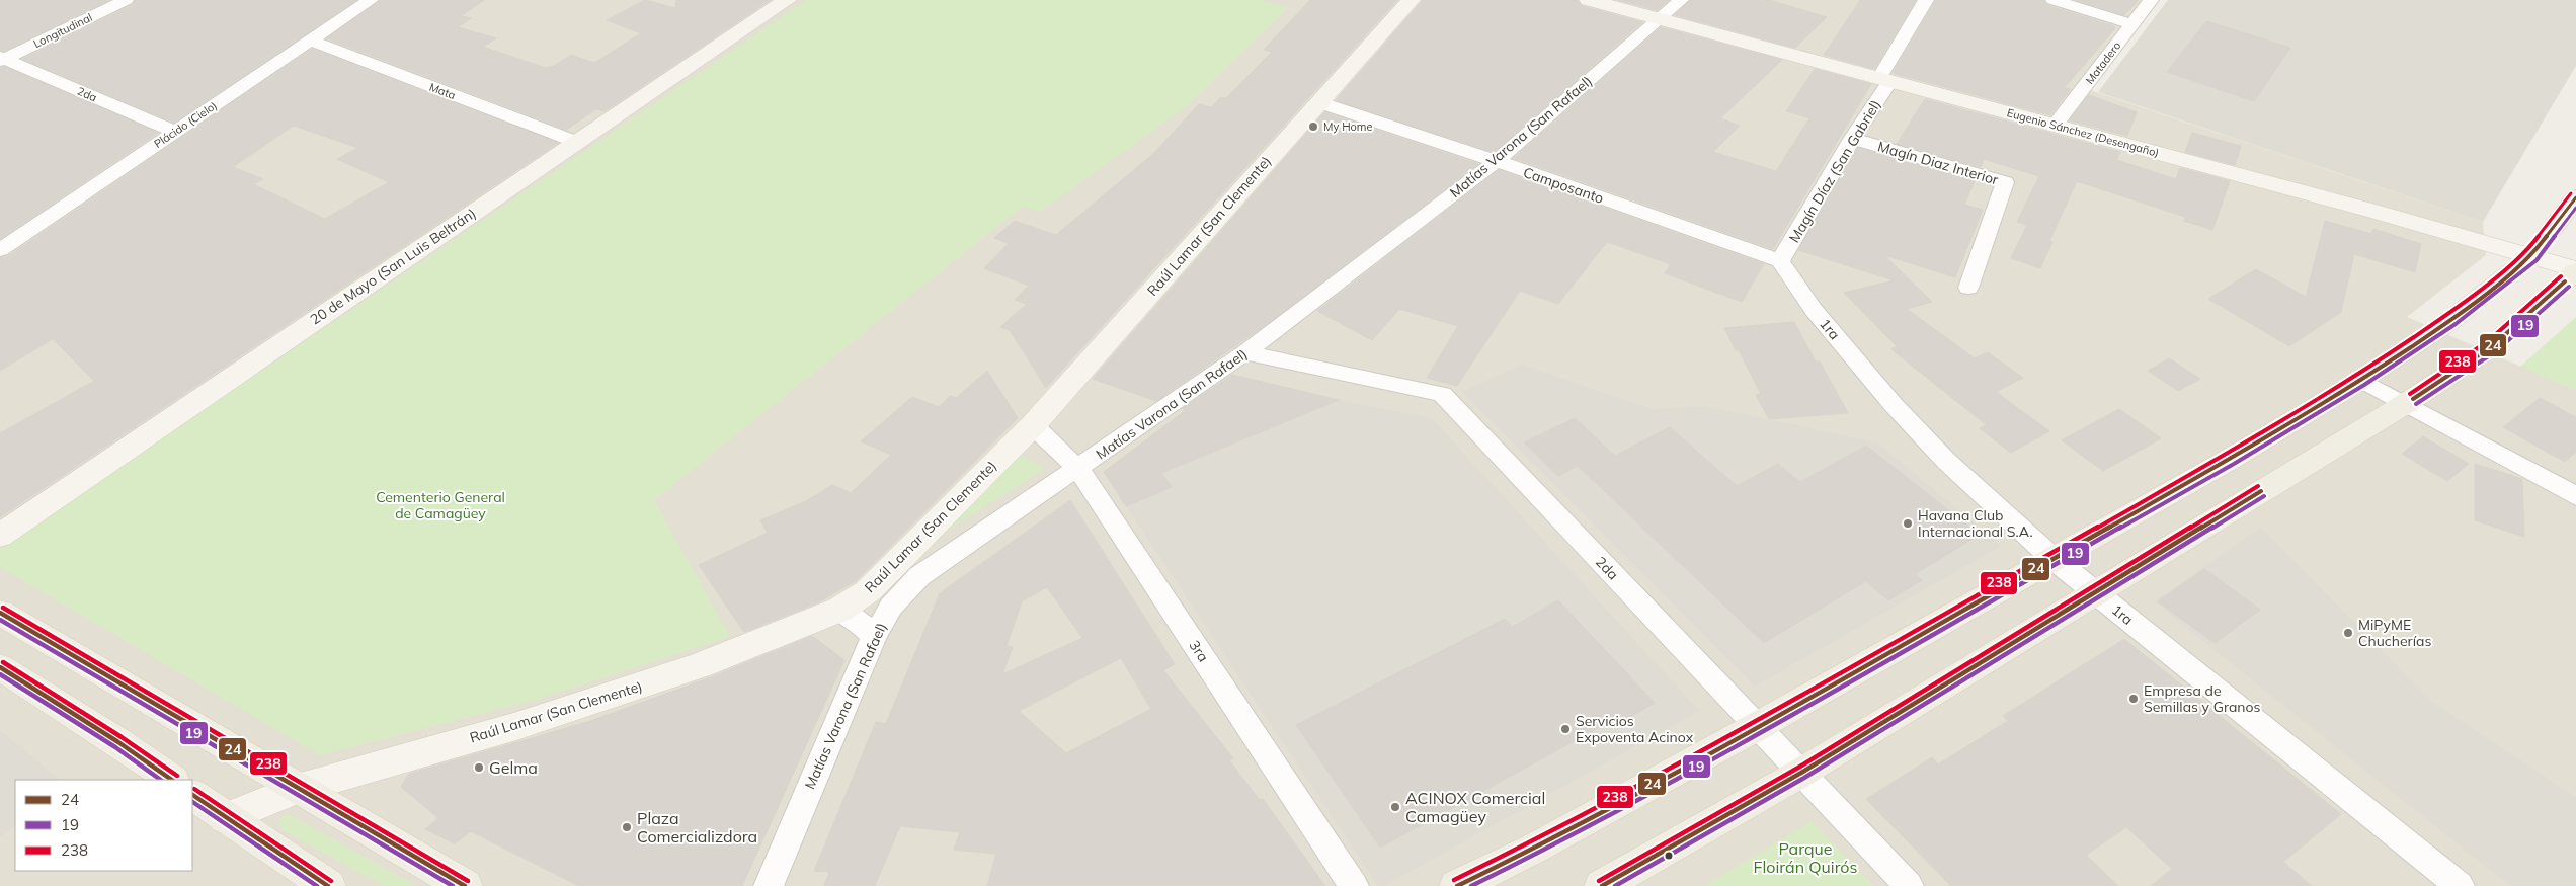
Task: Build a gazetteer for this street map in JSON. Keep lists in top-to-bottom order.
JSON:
{
  "streets": {
    "street": [
      "Longitudinal",
      "Matadero",
      "Mata",
      "2da",
      "Plácido (Cielo)",
      "Eugenio Sánchez (Desengaño)",
      "Matías Varona (San Rafael)",
      "Magín Diaz Interior",
      "Magín Díaz (San Gabriel)",
      "Camposanto",
      "Raúl Lamar (San Clemente)",
      "20 de Mayo (San Luis Beltrán)",
      "1ra",
      "3ra"
    ]
  },
  "crossings": [
    ["Longitudinal", "2da"],
    ["Matadero", "Eugenio Sánchez (Desengaño)"],
    ["Mata", "Plácido (Cielo)"],
    ["Mata", "20 de Mayo (San Luis Beltrán)"],
    ["2da", "Plácido (Cielo)"],
    ["2da", "Matías Varona (San Rafael)"],
    ["Eugenio Sánchez (Desengaño)", "Matías Varona (San Rafael)"],
    ["Eugenio Sánchez (Desengaño)", "Magín Díaz (San Gabriel)"],
    ["Matías Varona (San Rafael)", "Camposanto"],
    ["Matías Varona (San Rafael)", "Raúl Lamar (San Clemente)"],
    ["Matías Varona (San Rafael)", "3ra"],
    ["Magín Diaz Interior", "Magín Díaz (San Gabriel)"],
    ["Magín Díaz (San Gabriel)", "Camposanto"],
    ["Magín Díaz (San Gabriel)", "1ra"],
    ["Camposanto", "Raúl Lamar (San Clemente)"],
    ["Camposanto", "1ra"],
    ["Raúl Lamar (San Clemente)", "3ra"]
  ],
  "parks": ["Cementerio General de Camagüey", "Parque Floirán Quirós"],
  "places": [
    "My Home",
    "Havana Club Internacional S.A.",
    "MiPyME Chucherías",
    "Empresa de Semillas y Granos",
    "Servicios Expoventa Acinox",
    "Gelma",
    "ACINOX Comercial Camagüey",
    "Plaza Comercializdora"
  ],
  "lines": ["transit line 238", "transit line 24", "transit line 19"],
  "legend": ["24", "19", "238"]
}
